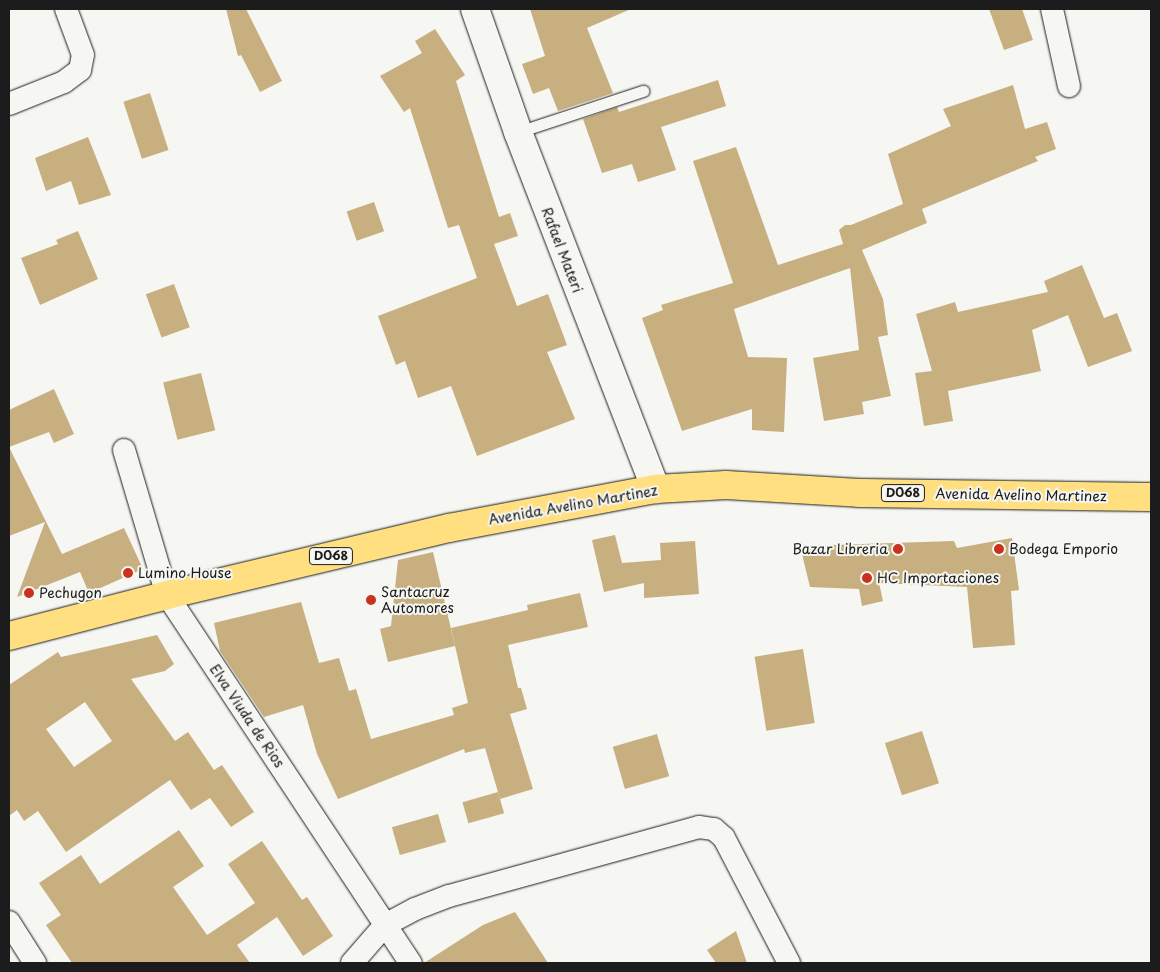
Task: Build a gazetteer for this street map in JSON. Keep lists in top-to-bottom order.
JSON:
{
  "streets": {
    "main road": ["Rafael Materi", "D068", "Avenida Avelino Martinez"],
    "street": ["Elva Viuda de Rios"]
  },
  "crossings": [
    ["Rafael Materi", "Avenida Avelino Martinez"],
    ["Avenida Avelino Martinez", "Elva Viuda de Rios"]
  ],
  "places": [
    "Bazar Libreria",
    "Bodega Emporio",
    "Lumino House",
    "HC Importaciones",
    "Pechugon",
    "Santacruz Automores"
  ]
}
